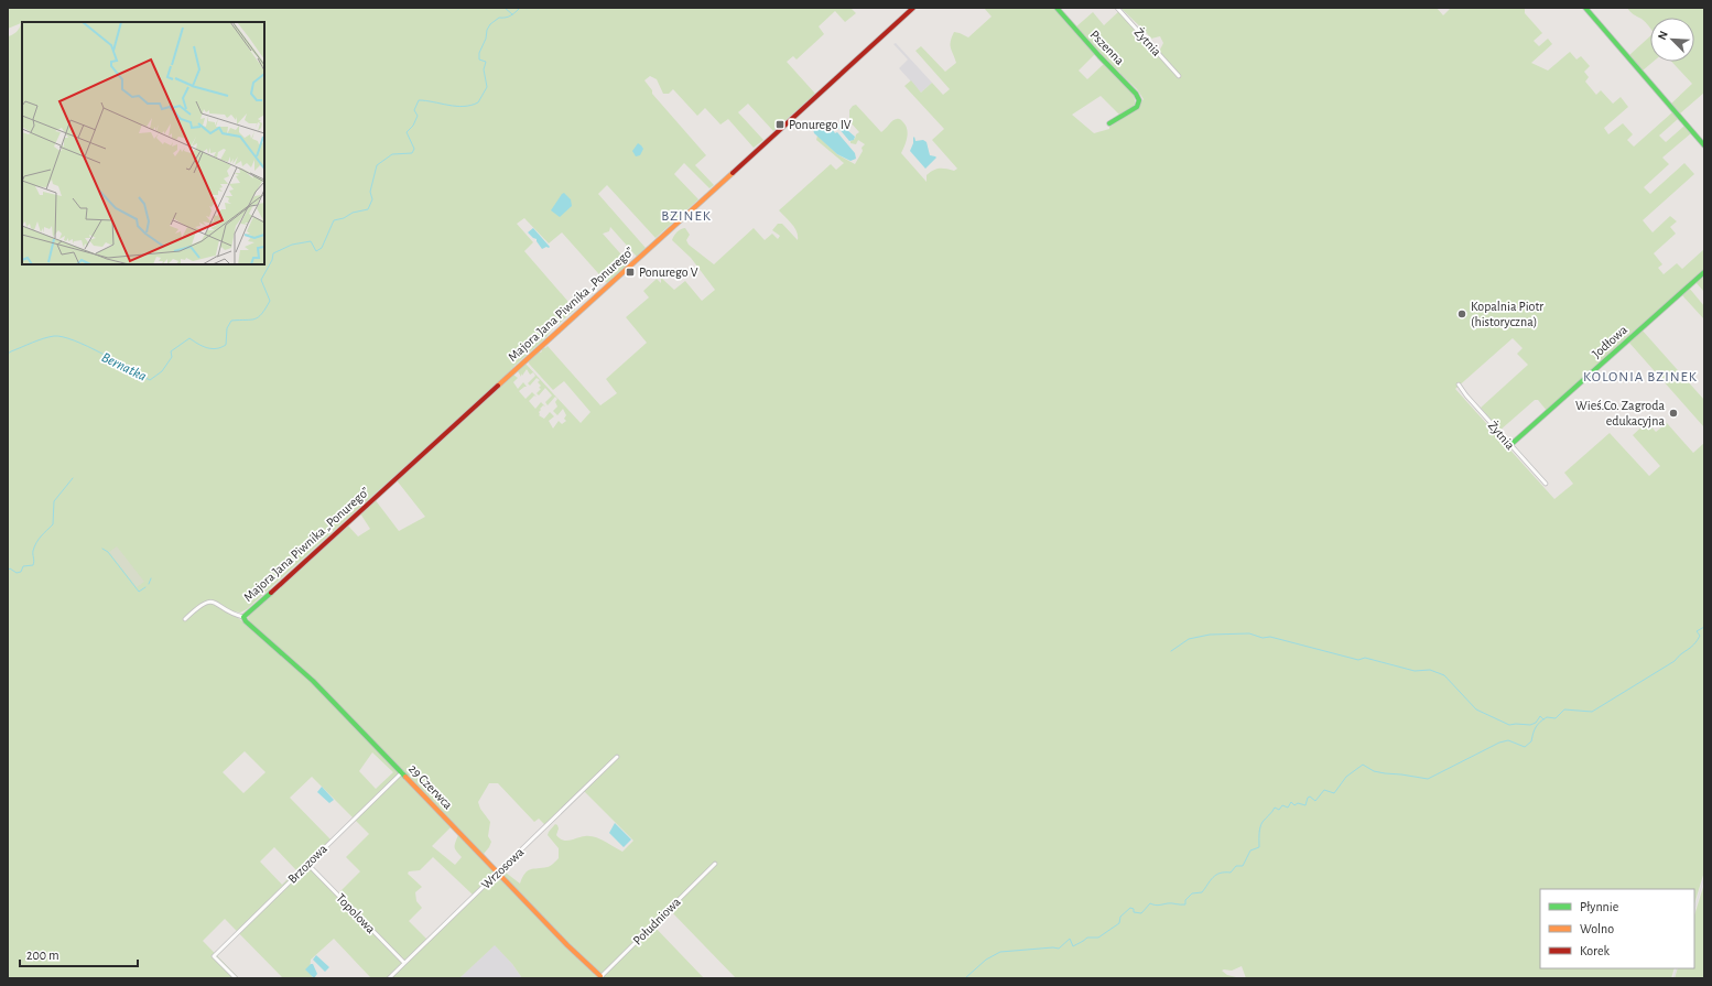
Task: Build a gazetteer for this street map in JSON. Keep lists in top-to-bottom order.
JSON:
{
  "streets": {
    "street": [
      "Żytnia",
      "Pszenna",
      "Majora Jana Piwnika „Ponurego”",
      "Jodłowa",
      "29 Czerwca",
      "Brzozowa",
      "Wrzosowa",
      "Topolowa",
      "Południowa"
    ]
  },
  "crossings": [
    ["Żytnia", "Jodłowa"],
    ["Majora Jana Piwnika „Ponurego”", "29 Czerwca"],
    ["29 Czerwca", "Brzozowa"],
    ["29 Czerwca", "Wrzosowa"],
    ["29 Czerwca", "Południowa"],
    ["Brzozowa", "Topolowa"],
    ["Wrzosowa", "Topolowa"]
  ],
  "districts": ["BZINEK", "KOLONIA BZINEK"],
  "water": ["Bernatka"],
  "places": {
    "transit": ["Ponurego IV", "Ponurego V"],
    "other": ["Kopalnia Piotr (historyczna)", "Wieś.Co. Zagroda edukacyjna"]
  },
  "legend": ["Płynnie", "Wolno", "Korek"],
  "scale_bar": "200 m",
  "north": "top left"
}
